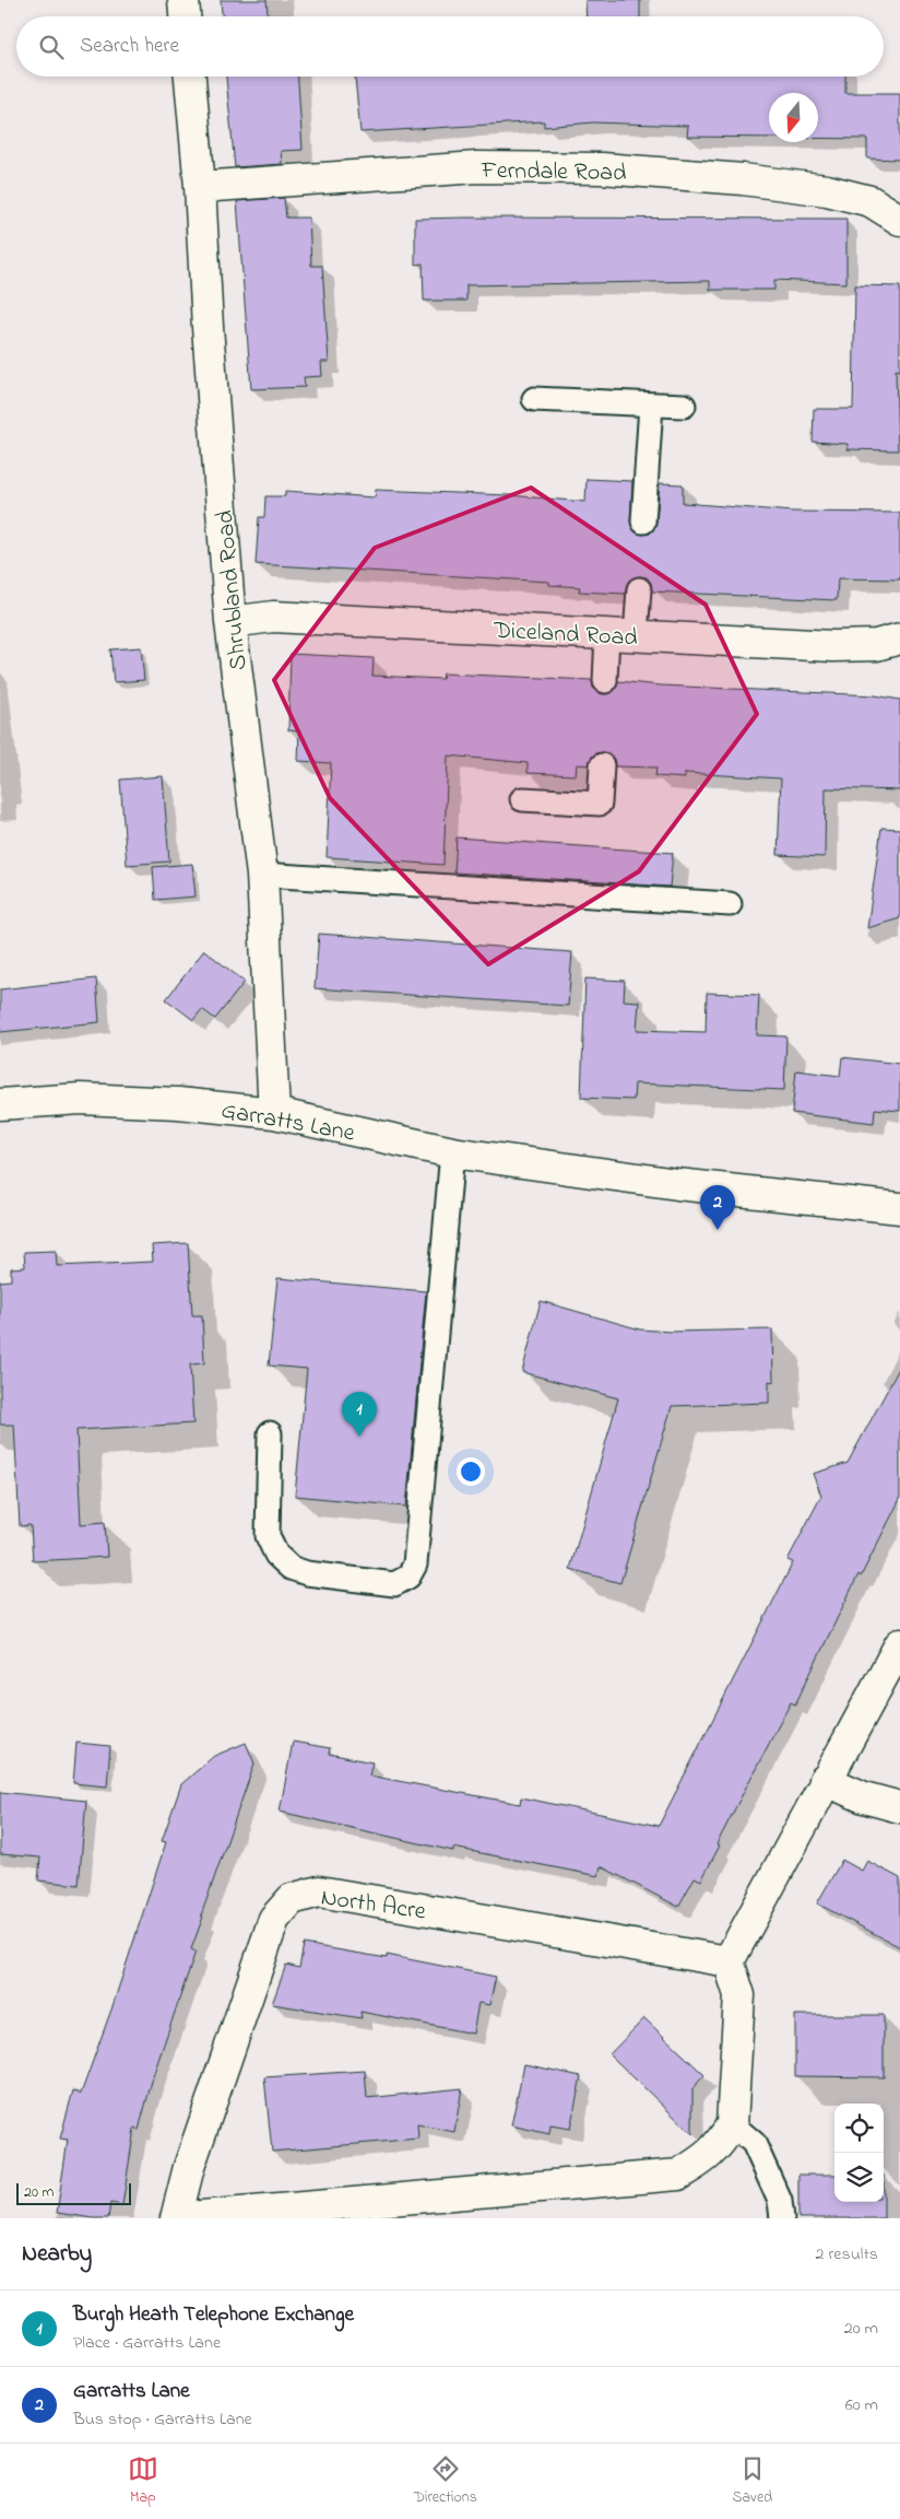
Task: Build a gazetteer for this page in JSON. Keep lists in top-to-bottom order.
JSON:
{
  "streets": {
    "street": [
      "Ferndale Road",
      "Shrubland Road",
      "Diceland Road",
      "Garratts Lane",
      "North Acre"
    ]
  },
  "crossings": [
    ["Ferndale Road", "Shrubland Road"],
    ["Shrubland Road", "Diceland Road"],
    ["Shrubland Road", "Garratts Lane"]
  ],
  "scale_bar": "20 m",
  "north": "bottom",
  "page": {
    "search": "Search here",
    "pins": ["2", "1"],
    "scale": "20 m",
    "heading": ["Nearby", "2 results"],
    "list": [
      {
        "mark": "1",
        "name": "Burgh Heath Telephone Exchange",
        "note": "Place · Garratts Lane",
        "value": "20 m"
      },
      {
        "mark": "2",
        "name": "Garratts Lane",
        "note": "Bus stop · Garratts Lane",
        "value": "60 m"
      }
    ],
    "nav": ["Map", "Directions", "Saved"]
  }
}
